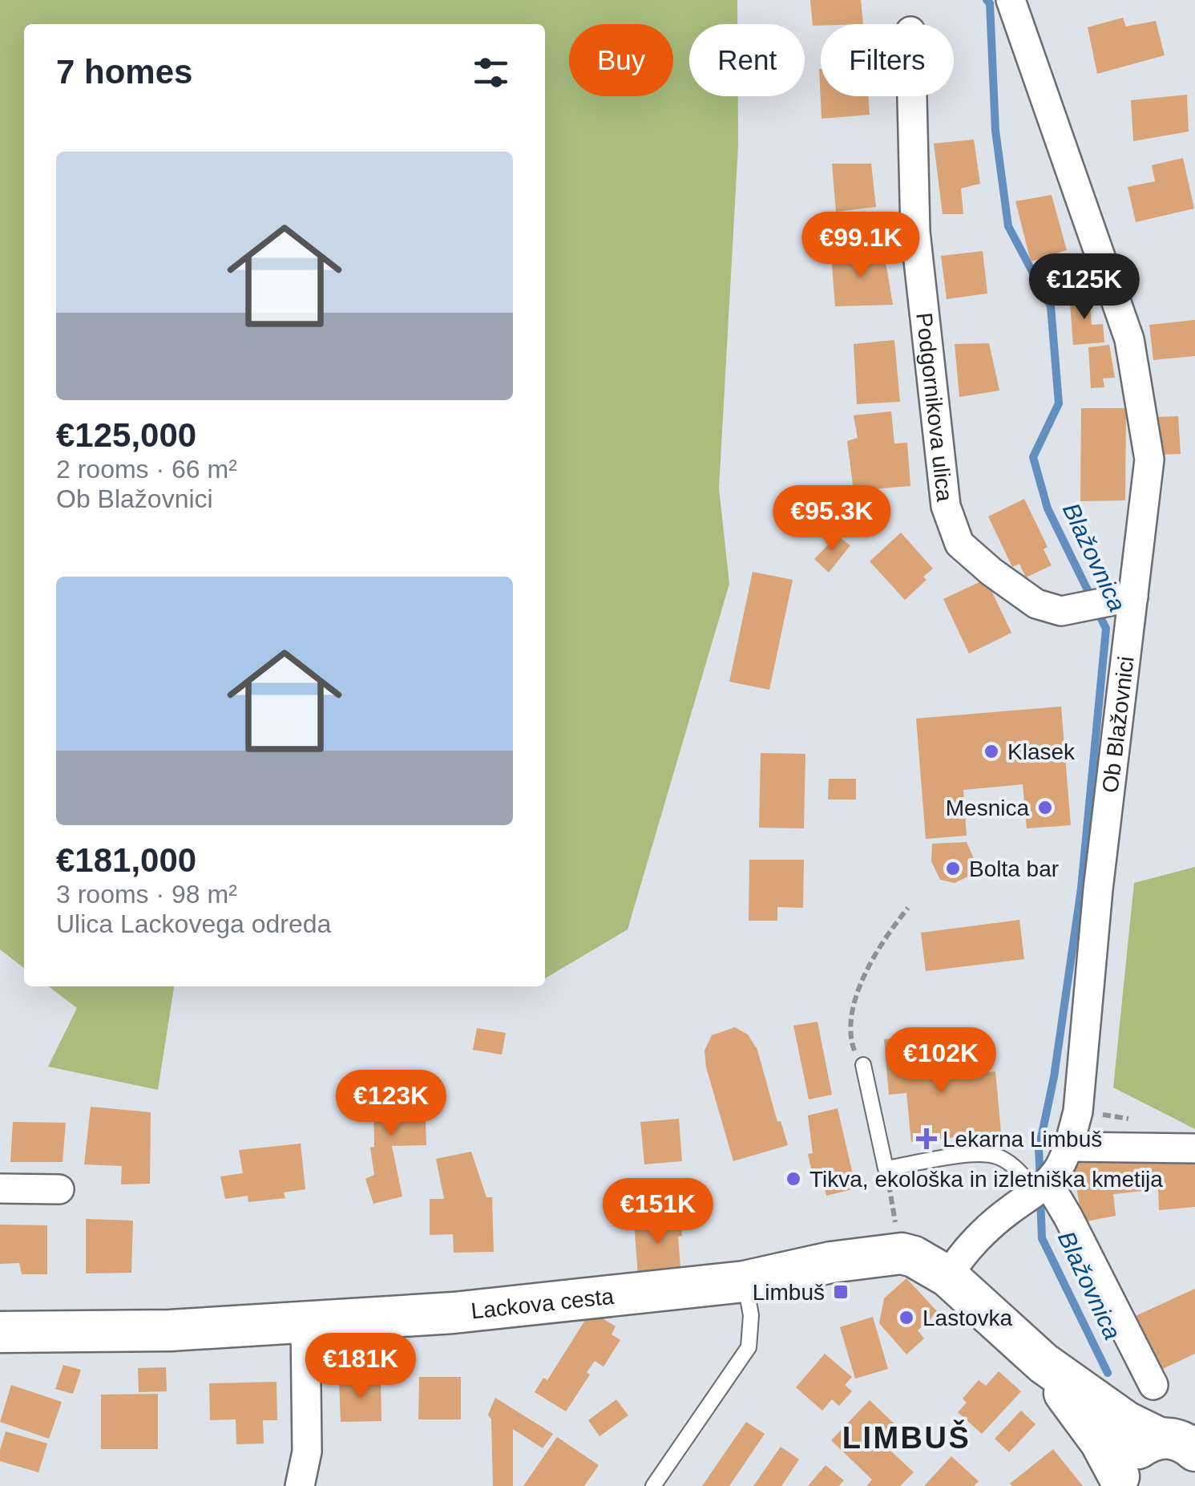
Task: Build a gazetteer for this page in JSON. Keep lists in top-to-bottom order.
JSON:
{
  "streets": {
    "street": ["Podgornikova ulica", "Ob Blažovnici", "Lackova cesta"]
  },
  "crossings": [
    ["Podgornikova ulica", "Ob Blažovnici"]
  ],
  "districts": ["LIMBUŠ"],
  "water": ["Blažovnica"],
  "places": {
    "other": [
      "Klasek",
      "Mesnica",
      "Bolta bar",
      "Tikva, ekološka in izletniška kmetija",
      "Lastovka"
    ],
    "health": ["Lekarna Limbuš"],
    "transit": ["Limbuš"]
  },
  "page": {
    "chip": ["Buy", "Rent", "Filters"],
    "heading": "7 homes",
    "list": [
      {
        "name": "€125,000",
        "note": "2 rooms · 66 m² · Ob Blažovnici"
      },
      {
        "name": "€181,000",
        "note": "3 rooms · 98 m² · Ulica Lackovega odreda"
      }
    ],
    "price": [
      "€99.1K",
      "€125K",
      "€95.3K",
      "€102K",
      "€123K",
      "€151K",
      "€181K"
    ]
  }
}
